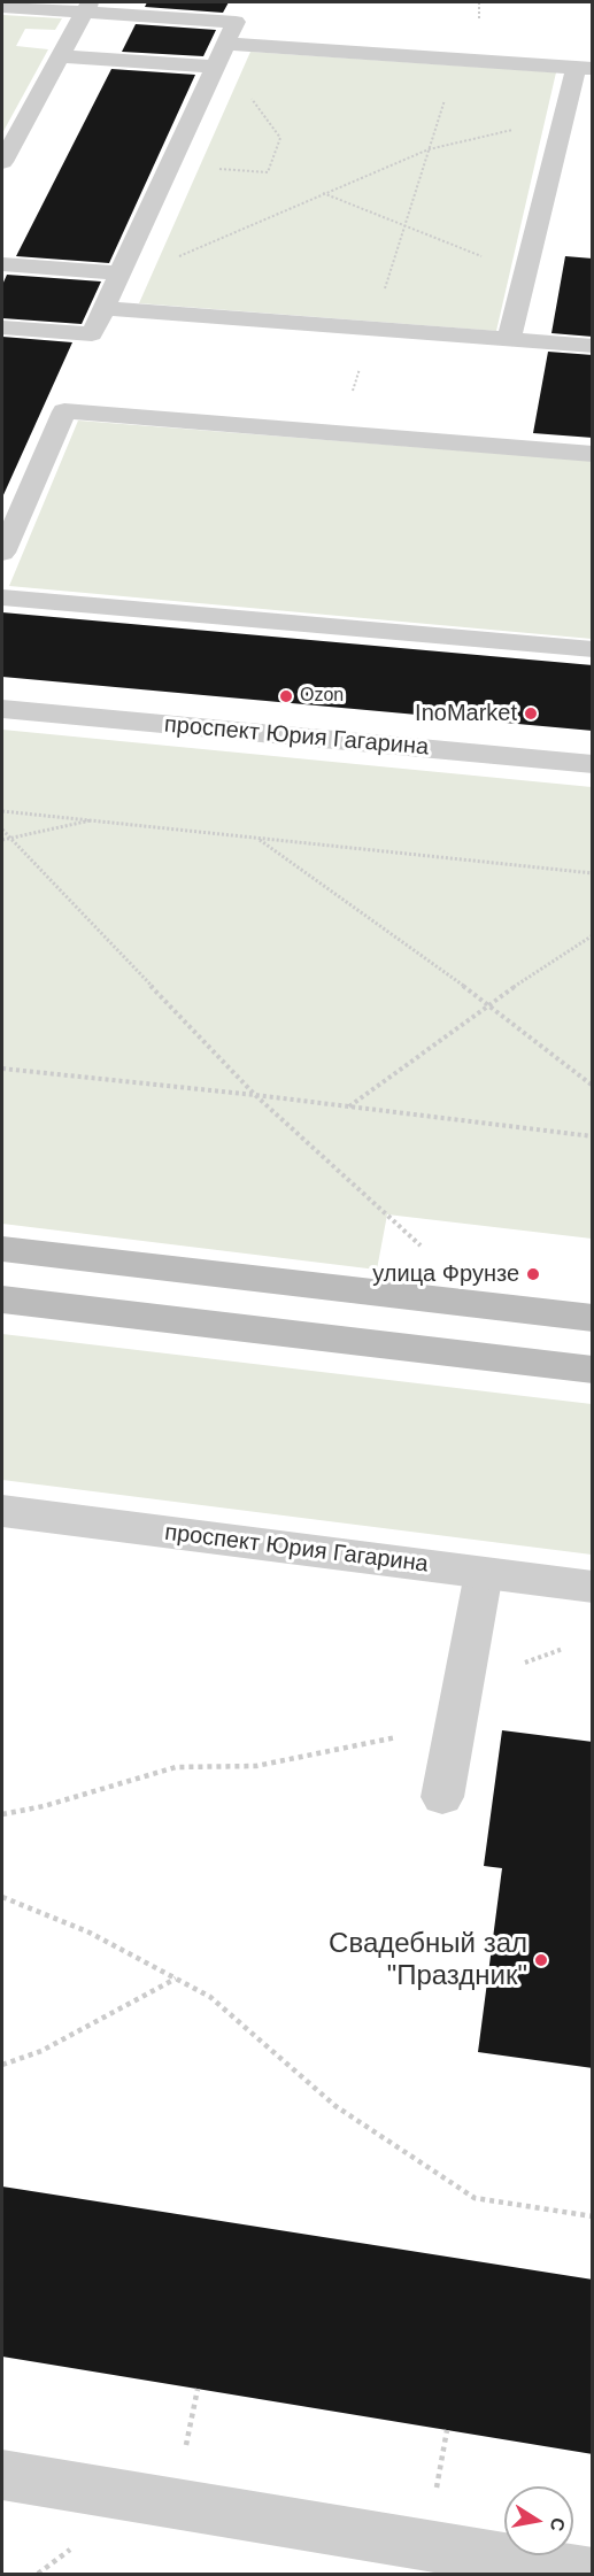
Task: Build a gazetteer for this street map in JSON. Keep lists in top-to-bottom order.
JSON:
{
  "streets": {
    "street": ["проспект Юрия Гагарина"]
  },
  "places": [
    "Ozon",
    "InoMarket",
    "улица Фрунзе",
    "Свадебный зал \"Праздник\""
  ],
  "north": "right"
}
